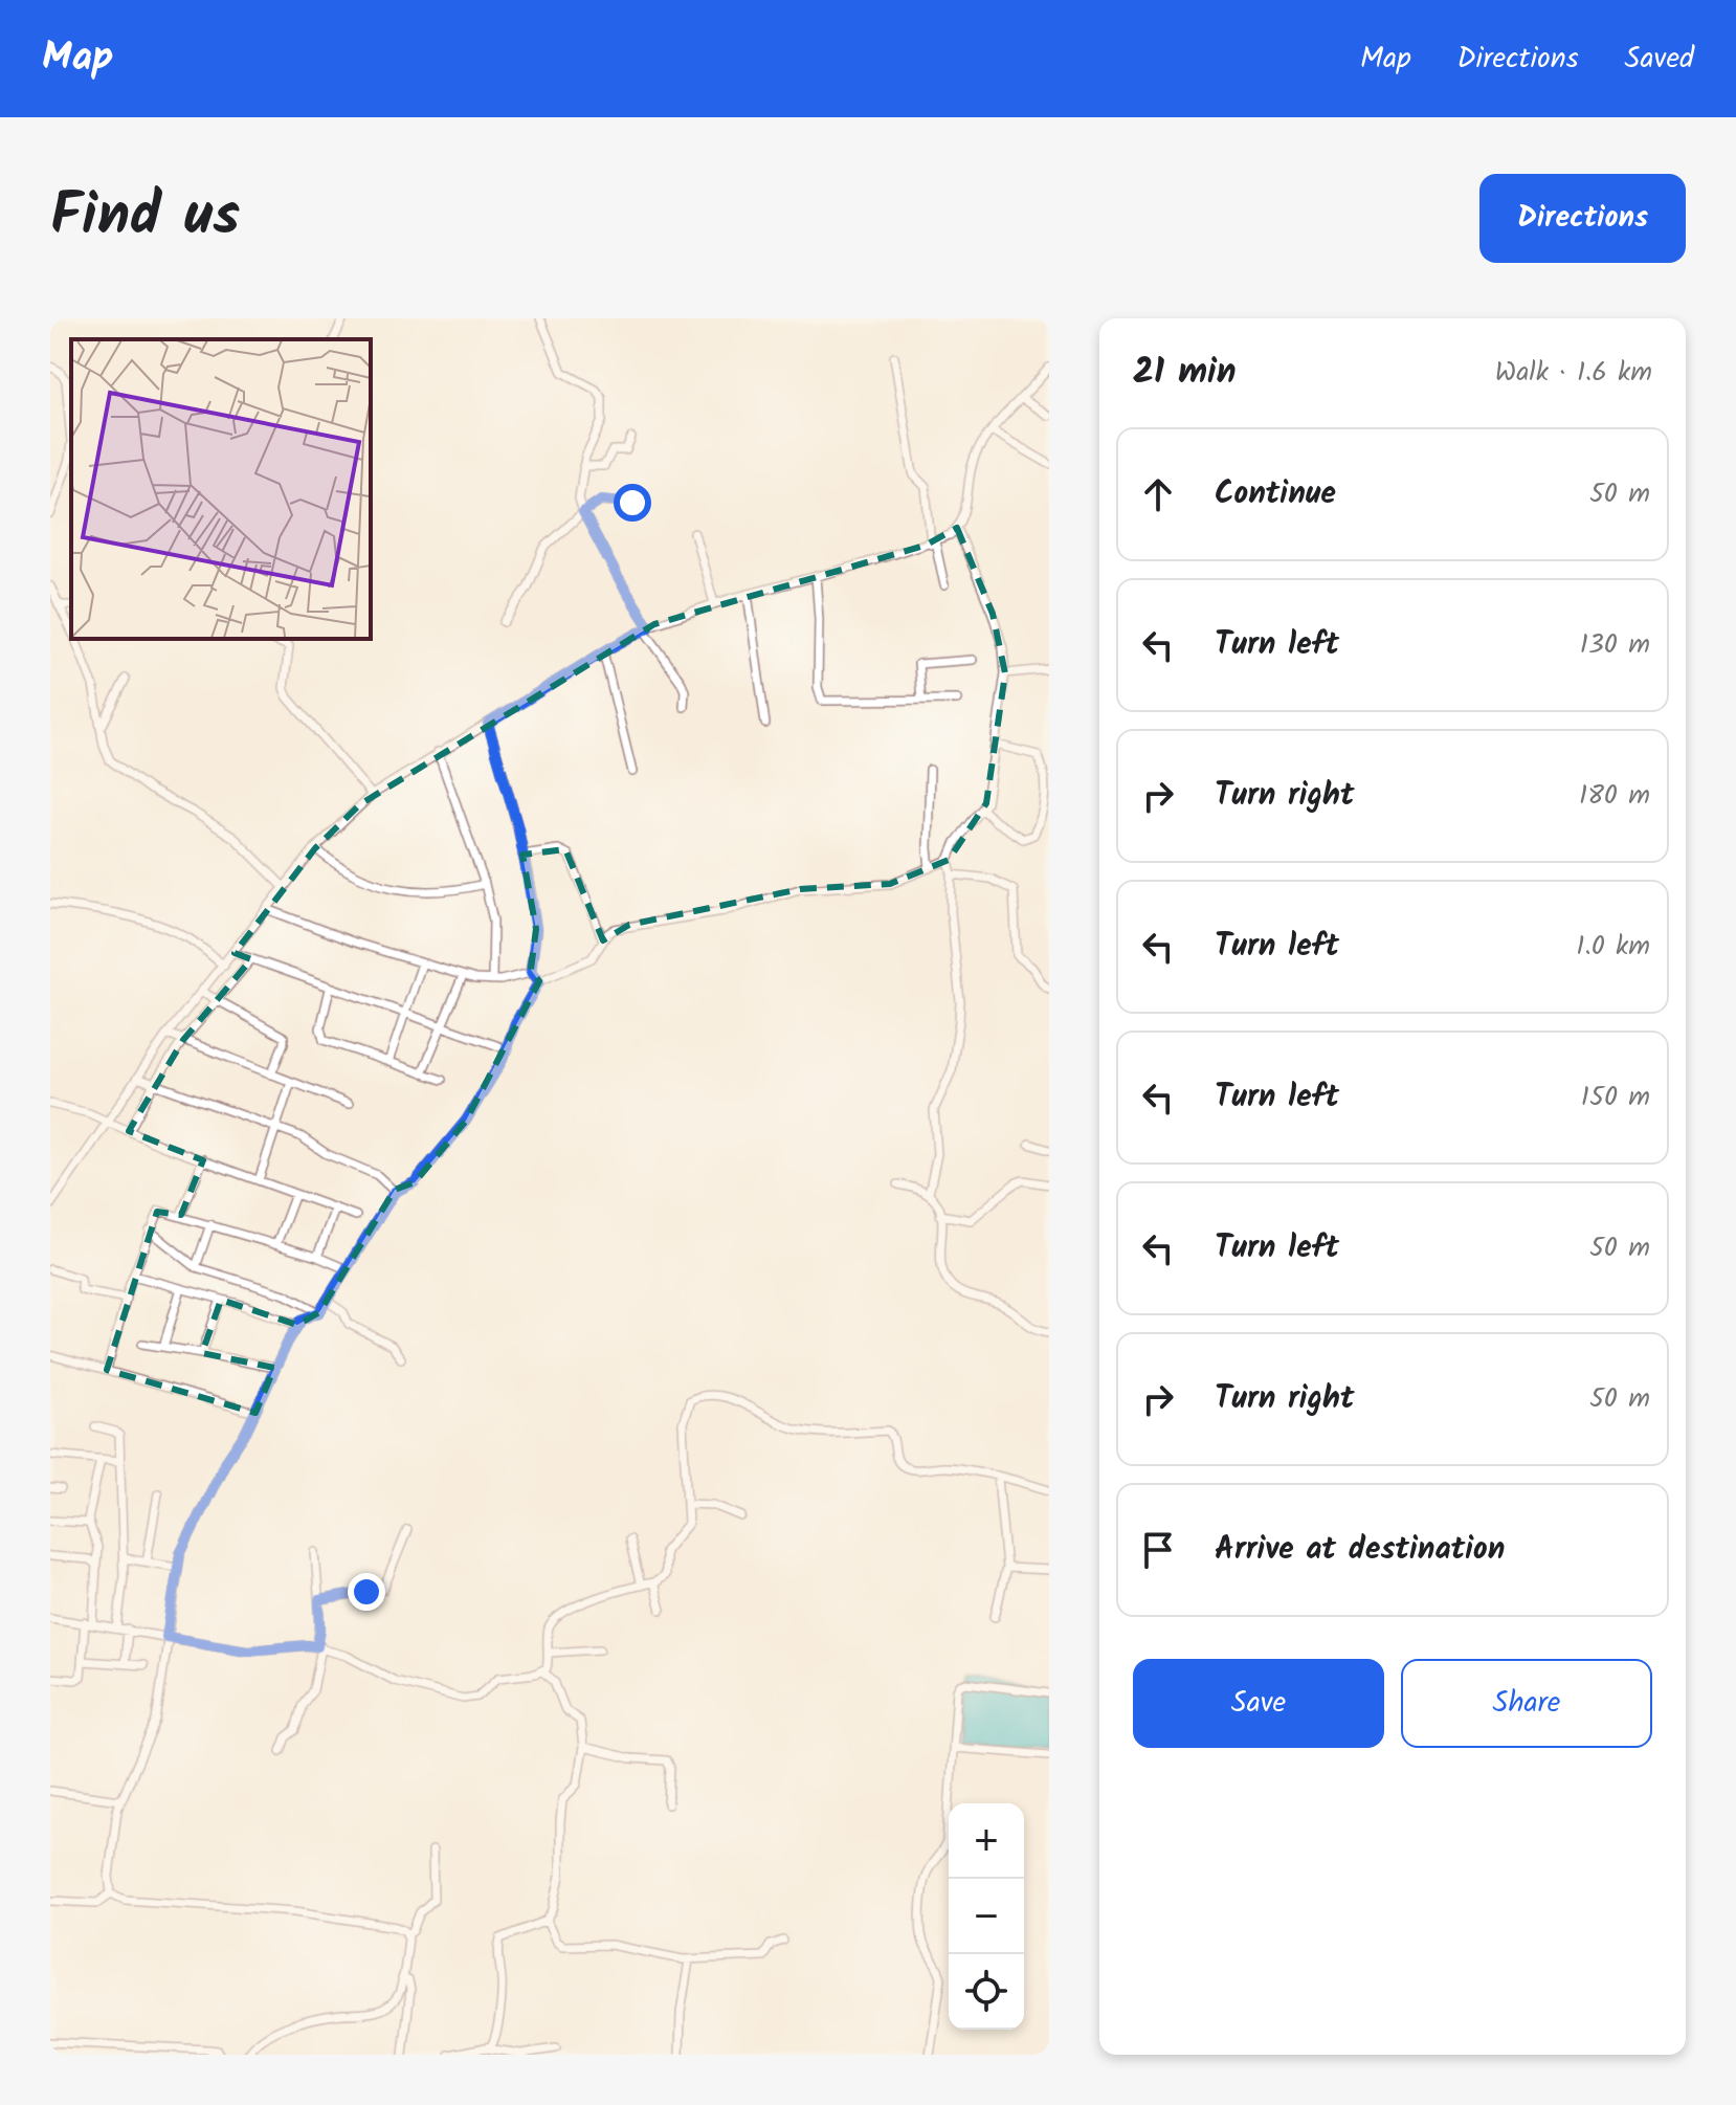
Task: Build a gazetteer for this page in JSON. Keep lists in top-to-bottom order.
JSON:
{
  "page": {
    "header": "Map",
    "nav": ["Map", "Directions", "Saved"],
    "title": "Find us",
    "buttons": [
      "Directions",
      ["Save", "Share"]
    ],
    "heading": ["21 min", "Walk · 1.6 km"],
    "list": [
      ["Continue", "50 m"],
      ["Turn left", "130 m"],
      ["Turn right", "180 m"],
      ["Turn left", "1.0 km"],
      ["Turn left", "150 m"],
      ["Turn left", "50 m"],
      ["Turn right", "50 m"],
      "Arrive at destination"
    ],
    "map_buttons": ["+", "−"]
  }
}
